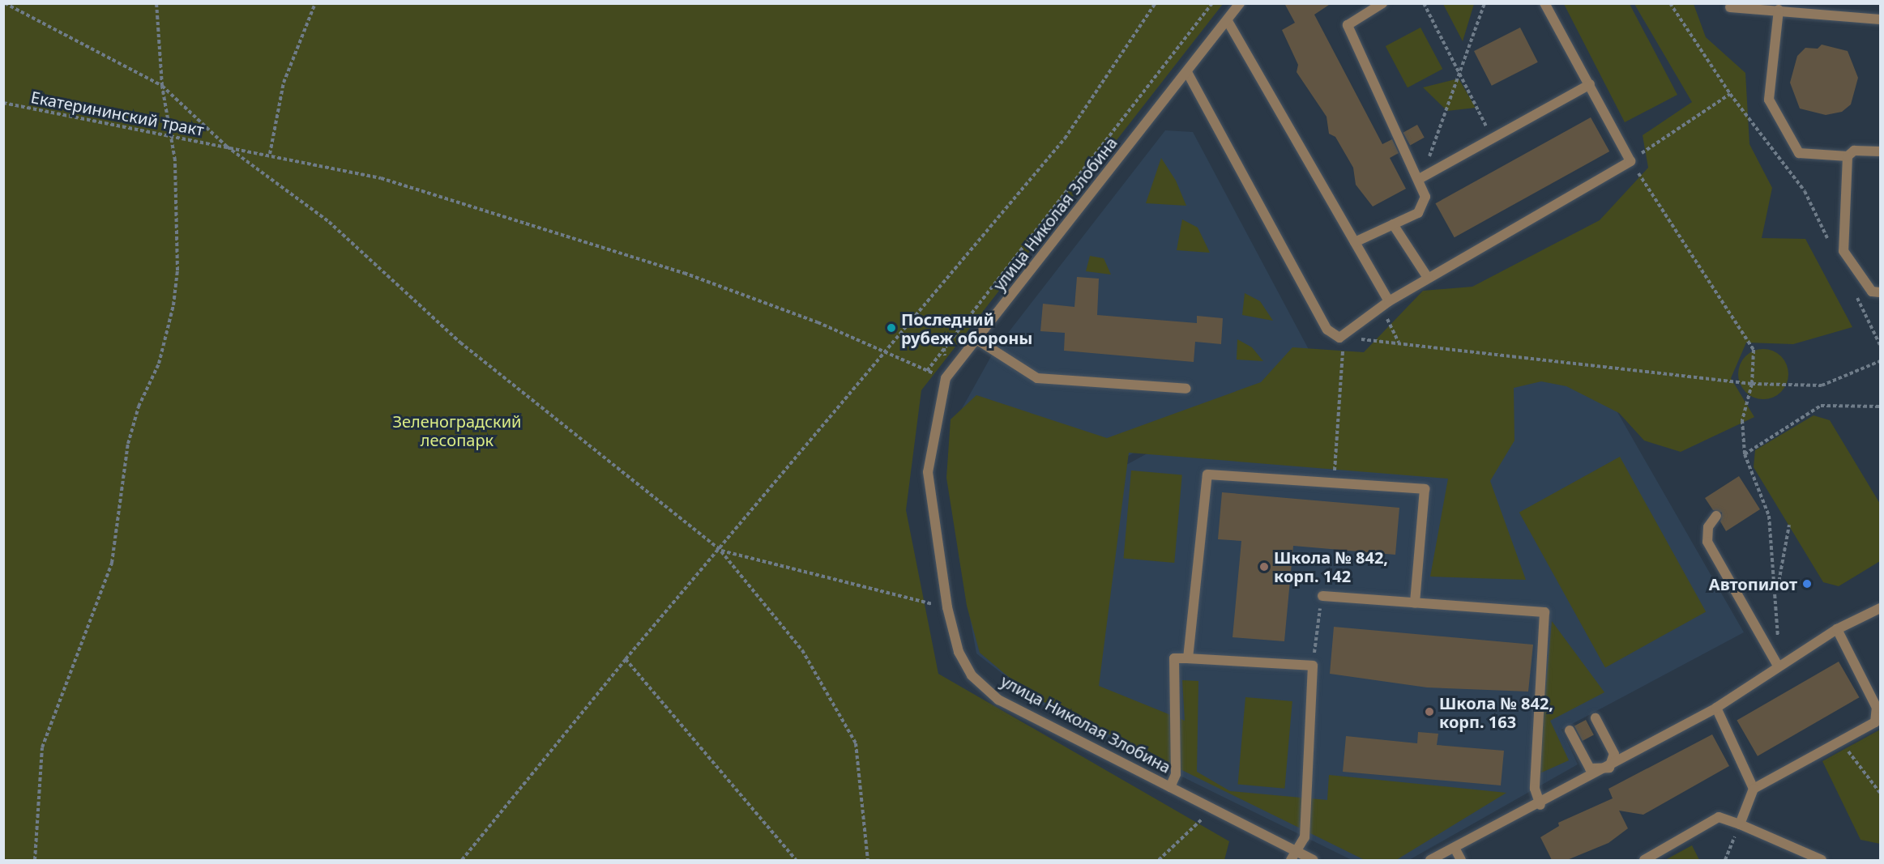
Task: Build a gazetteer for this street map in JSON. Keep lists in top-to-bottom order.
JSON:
{
  "streets": {
    "street": ["улица Николая Злобина"],
    "path": ["Екатерининский тракт"]
  },
  "parks": ["Зеленоградский лесопарк"],
  "places": [
    "Последний рубеж обороны",
    "Школа № 842, корп. 142",
    "Автопилот",
    "Школа № 842, корп. 163"
  ]
}
